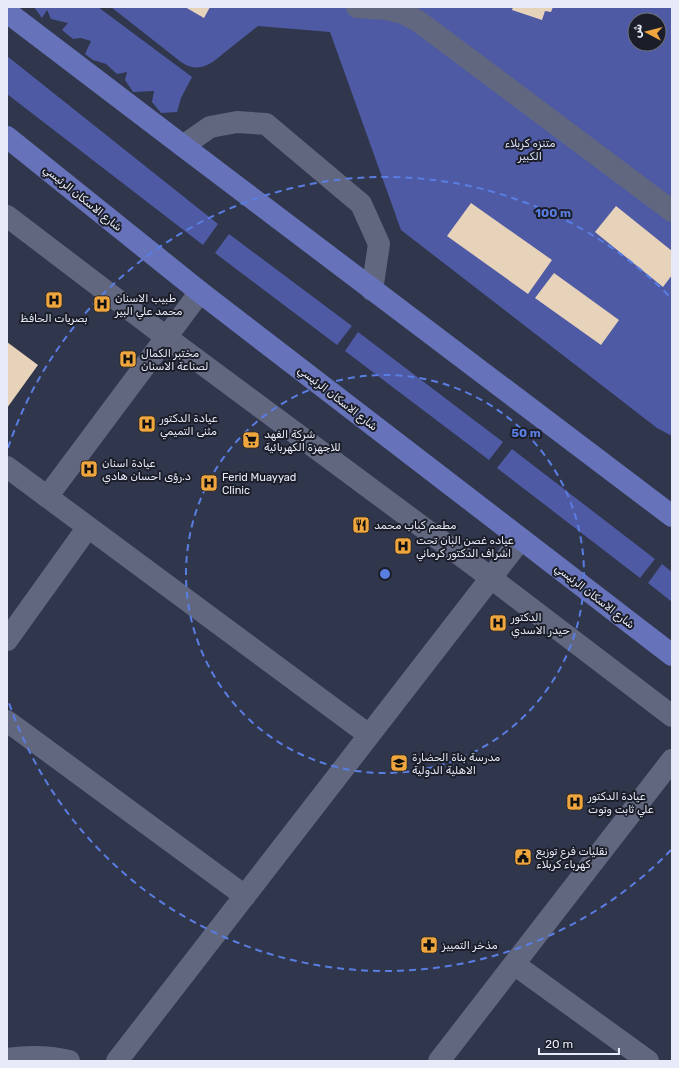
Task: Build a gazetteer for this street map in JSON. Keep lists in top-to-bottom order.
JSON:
{
  "streets": {
    "main road": ["شارع الاسكان الرئيسي"]
  },
  "parks": ["متنزه كربلاء الكبير"],
  "places": {
    "hospital": [
      "بصريات الحافظ",
      "طبيب الاسنان محمد علي البير",
      "مختبر الكمال لصناعة الاسنان",
      "عيادة الدكتور مثنى التميمي",
      "عيادة اسنان د.رؤى احسان هادي",
      "Ferid Muayyad Clinic",
      "عياده غصن البان تحت اشراف الدكتور كرماني",
      "الدكتور حيدر الاسدي",
      "عيادة الدكتور علي ثابت وتوت"
    ],
    "supermarket": ["شركة الفهد للاجهزة الكهربائية"],
    "restaurant": ["مطعم كباب محمد"],
    "school or university": ["مدرسة بناة الحضارة الاهلية الدولية"],
    "public building": ["نقليات فرع توزيع كهرباء كربلاء"],
    "pharmacy": ["مذخر التمييز"]
  },
  "scale_bar": "20 m",
  "north": "left",
  "rings": ["100 m", "50 m"]
}
